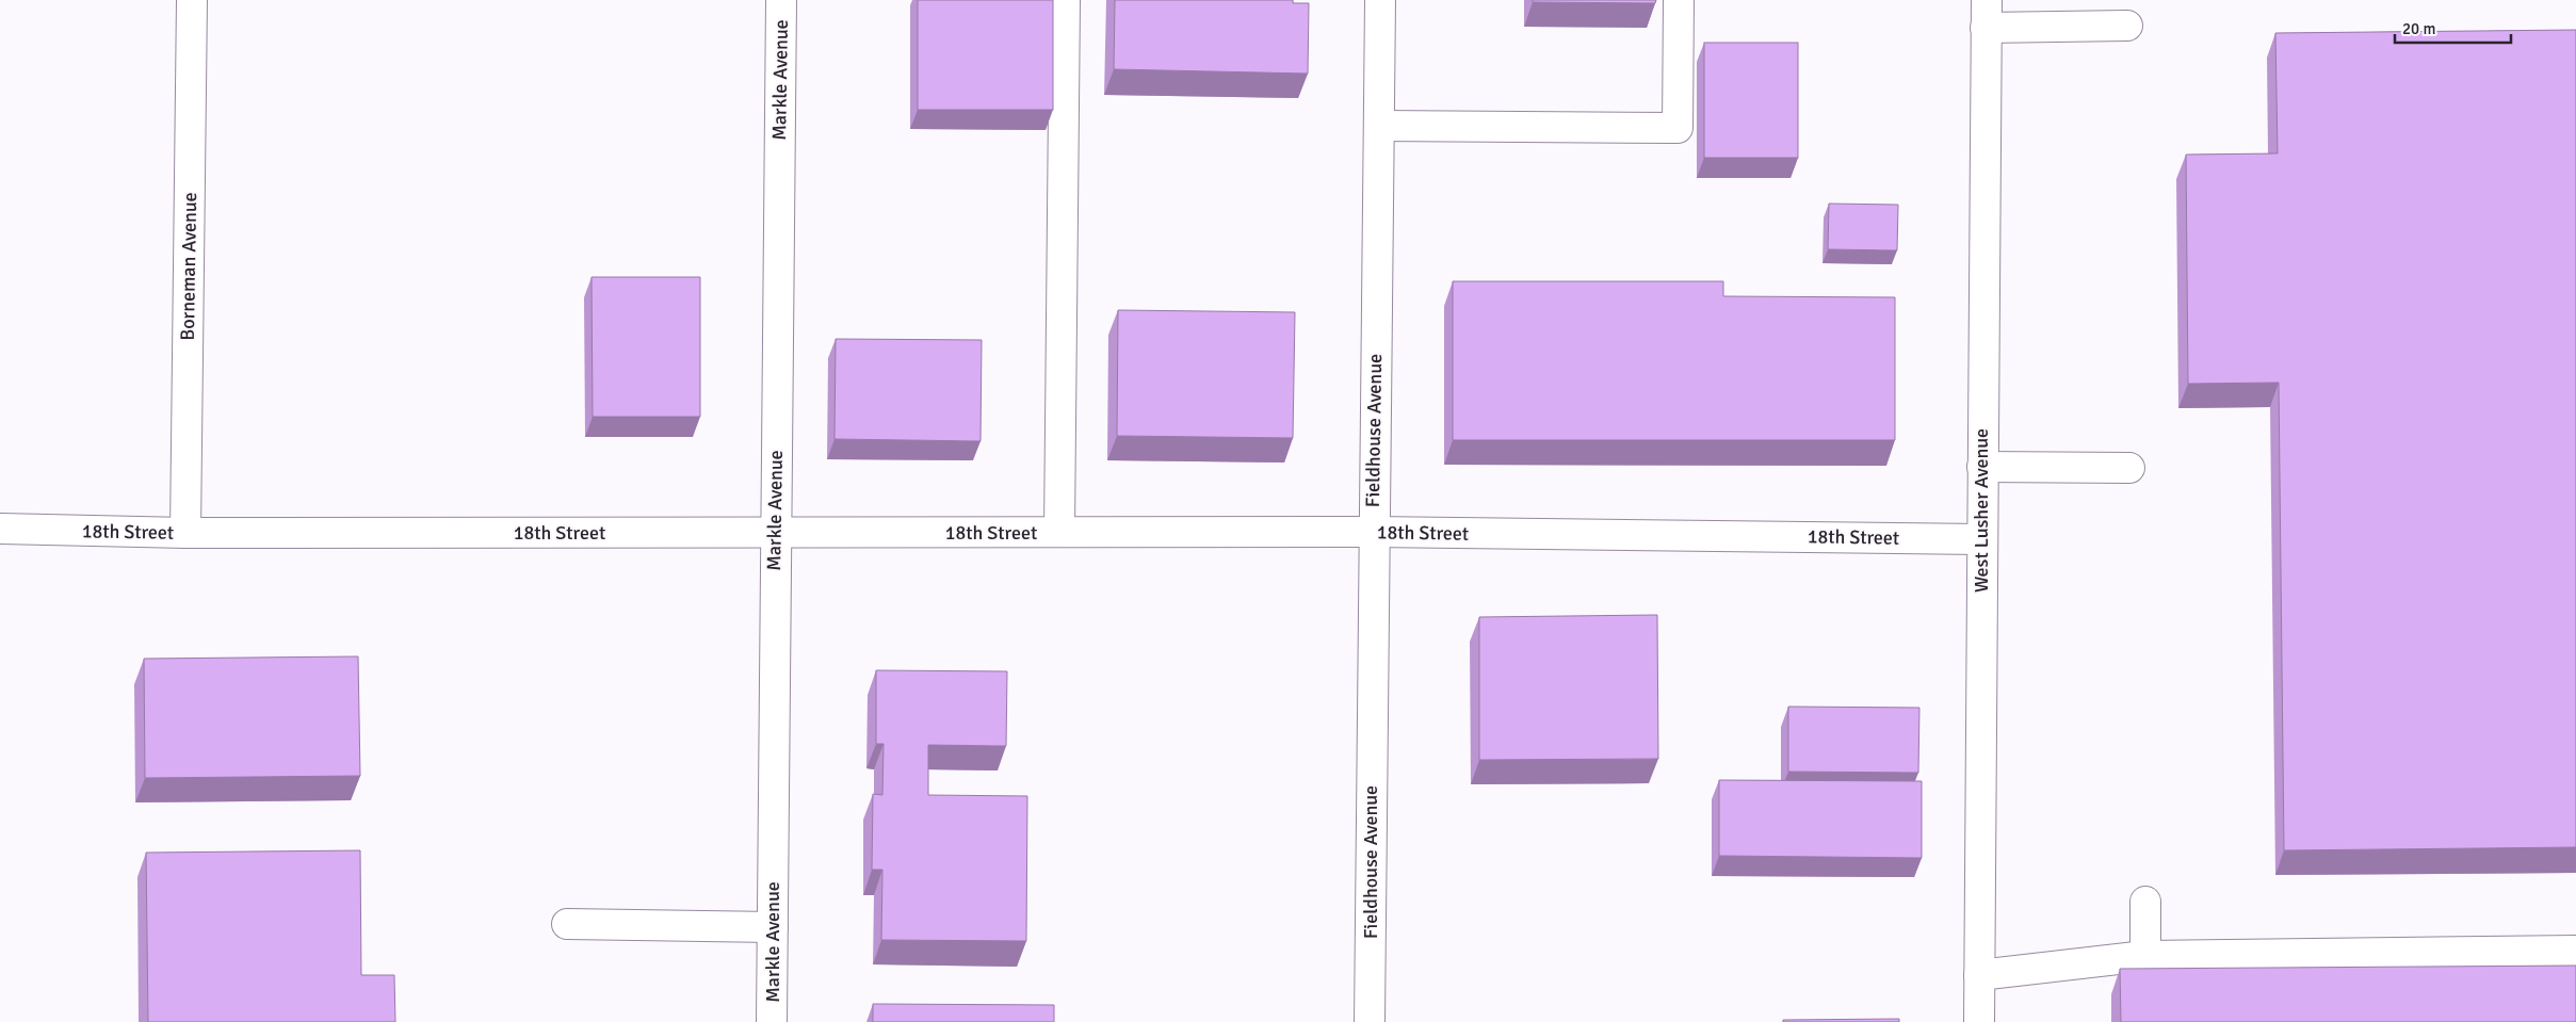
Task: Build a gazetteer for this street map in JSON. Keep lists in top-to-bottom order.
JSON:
{
  "streets": {
    "street": [
      "Markle Avenue",
      "Borneman Avenue",
      "Fieldhouse Avenue",
      "West Lusher Avenue",
      "18th Street"
    ]
  },
  "crossings": [
    ["Markle Avenue", "18th Street"],
    ["Borneman Avenue", "18th Street"],
    ["Fieldhouse Avenue", "18th Street"],
    ["West Lusher Avenue", "18th Street"]
  ],
  "scale_bar": "20 m"
}
